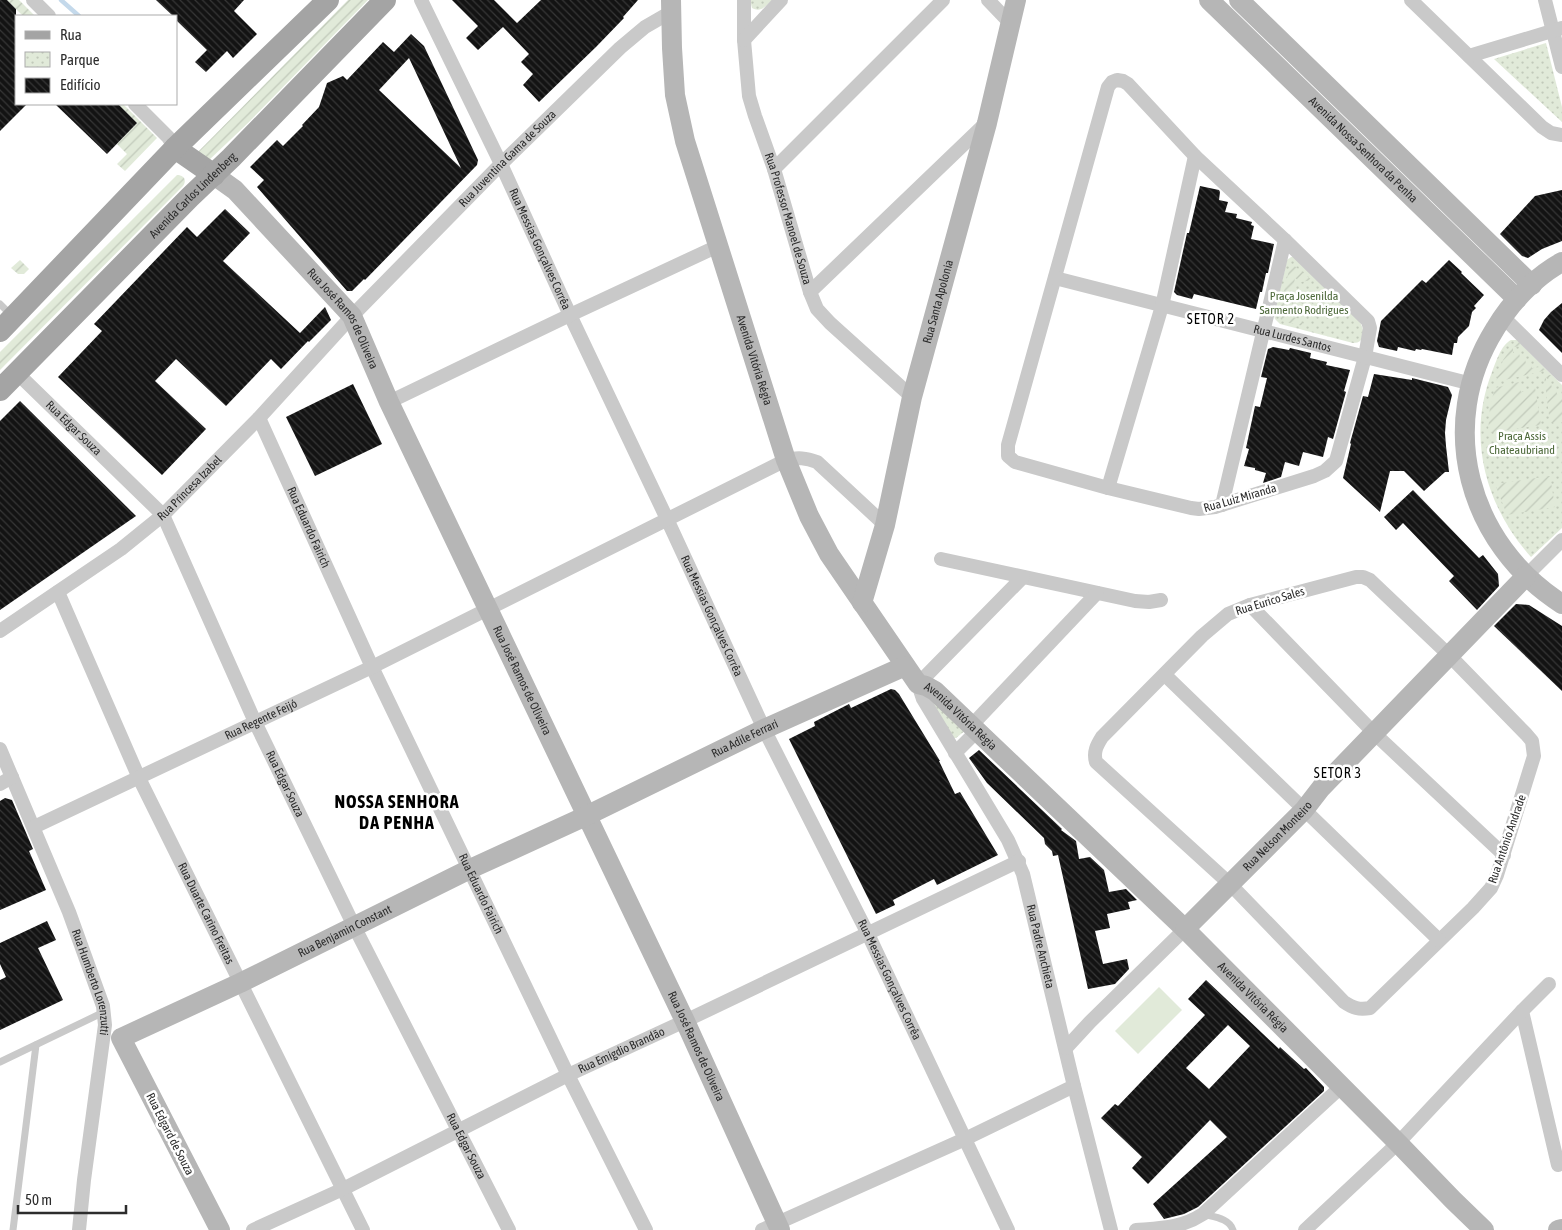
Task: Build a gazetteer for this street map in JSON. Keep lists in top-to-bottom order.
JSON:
{
  "streets": {
    "main road": ["Avenida Carlos Lindenberg"],
    "street": [
      "Avenida Nossa Senhora da Penha",
      "Rua Juventina Gama de Souza",
      "Rua Professor Manoel de Souza",
      "Rua Messias Gonçalves Corrêa",
      "Rua Santa Apolonia",
      "Rua José Ramos de Oliveira",
      "Rua Lurdes Santos",
      "Avenida Vitória Régia",
      "Rua Edgar Souza",
      "Rua Princesa Izabel",
      "Rua Luiz Miranda",
      "Rua Eduardo Fairich",
      "Rua Eurico Sales",
      "Rua Regente Feijó",
      "Rua Adile Ferrari",
      "Rua Nelson Monteiro",
      "Rua Antônio Andrade",
      "Rua Duarte Carino Freitas",
      "Rua Benjamin Constant",
      "Rua Padre Anchieta",
      "Rua Humberto Lorenzutti",
      "Rua Emigdio Brandão",
      "Rua Edgard de Souza"
    ]
  },
  "crossings": [
    ["Rua Juventina Gama de Souza", "Rua Messias Gonçalves Corrêa"],
    ["Rua Juventina Gama de Souza", "Rua José Ramos de Oliveira"],
    ["Rua Juventina Gama de Souza", "Avenida Vitória Régia"],
    ["Rua Juventina Gama de Souza", "Rua Princesa Izabel"],
    ["Avenida Carlos Lindenberg", "Rua José Ramos de Oliveira"],
    ["Avenida Carlos Lindenberg", "Rua Edgar Souza"],
    ["Rua Professor Manoel de Souza", "Rua Santa Apolonia"],
    ["Rua Messias Gonçalves Corrêa", "Rua Regente Feijó"],
    ["Rua Messias Gonçalves Corrêa", "Rua Adile Ferrari"],
    ["Rua Messias Gonçalves Corrêa", "Rua Emigdio Brandão"],
    ["Rua Santa Apolonia", "Avenida Vitória Régia"],
    ["Rua José Ramos de Oliveira", "Rua Princesa Izabel"],
    ["Rua José Ramos de Oliveira", "Rua Regente Feijó"],
    ["Rua José Ramos de Oliveira", "Rua Adile Ferrari"],
    ["Rua José Ramos de Oliveira", "Rua Benjamin Constant"],
    ["Rua José Ramos de Oliveira", "Rua Emigdio Brandão"],
    ["Rua Lurdes Santos", "Rua Luiz Miranda"],
    ["Avenida Vitória Régia", "Rua Regente Feijó"],
    ["Avenida Vitória Régia", "Rua Adile Ferrari"],
    ["Avenida Vitória Régia", "Rua Nelson Monteiro"],
    ["Avenida Vitória Régia", "Rua Padre Anchieta"],
    ["Rua Edgar Souza", "Rua Princesa Izabel"],
    ["Rua Edgar Souza", "Rua Regente Feijó"],
    ["Rua Edgar Souza", "Rua Benjamin Constant"],
    ["Rua Edgar Souza", "Rua Emigdio Brandão"],
    ["Rua Princesa Izabel", "Rua Eduardo Fairich"],
    ["Rua Princesa Izabel", "Rua Duarte Carino Freitas"],
    ["Rua Eduardo Fairich", "Rua Regente Feijó"],
    ["Rua Eduardo Fairich", "Rua Benjamin Constant"],
    ["Rua Eduardo Fairich", "Rua Emigdio Brandão"],
    ["Rua Eurico Sales", "Rua Nelson Monteiro"],
    ["Rua Eurico Sales", "Rua Antônio Andrade"],
    ["Rua Regente Feijó", "Rua Duarte Carino Freitas"],
    ["Rua Regente Feijó", "Rua Humberto Lorenzutti"],
    ["Rua Adile Ferrari", "Rua Benjamin Constant"],
    ["Rua Nelson Monteiro", "Rua Antônio Andrade"],
    ["Rua Nelson Monteiro", "Rua Padre Anchieta"],
    ["Rua Duarte Carino Freitas", "Rua Benjamin Constant"],
    ["Rua Duarte Carino Freitas", "Rua Emigdio Brandão"],
    ["Rua Benjamin Constant", "Rua Edgard de Souza"],
    ["Rua Padre Anchieta", "Rua Emigdio Brandão"]
  ],
  "districts": ["SETOR 2", "SETOR 3", "NOSSA SENHORA DA PENHA"],
  "parks": ["Praça Josenilda Sarmento Rodrigues", "Praça Assis Chateaubriand"],
  "legend": ["Rua", "Parque", "Edifício"],
  "scale_bar": "50 m"
}
